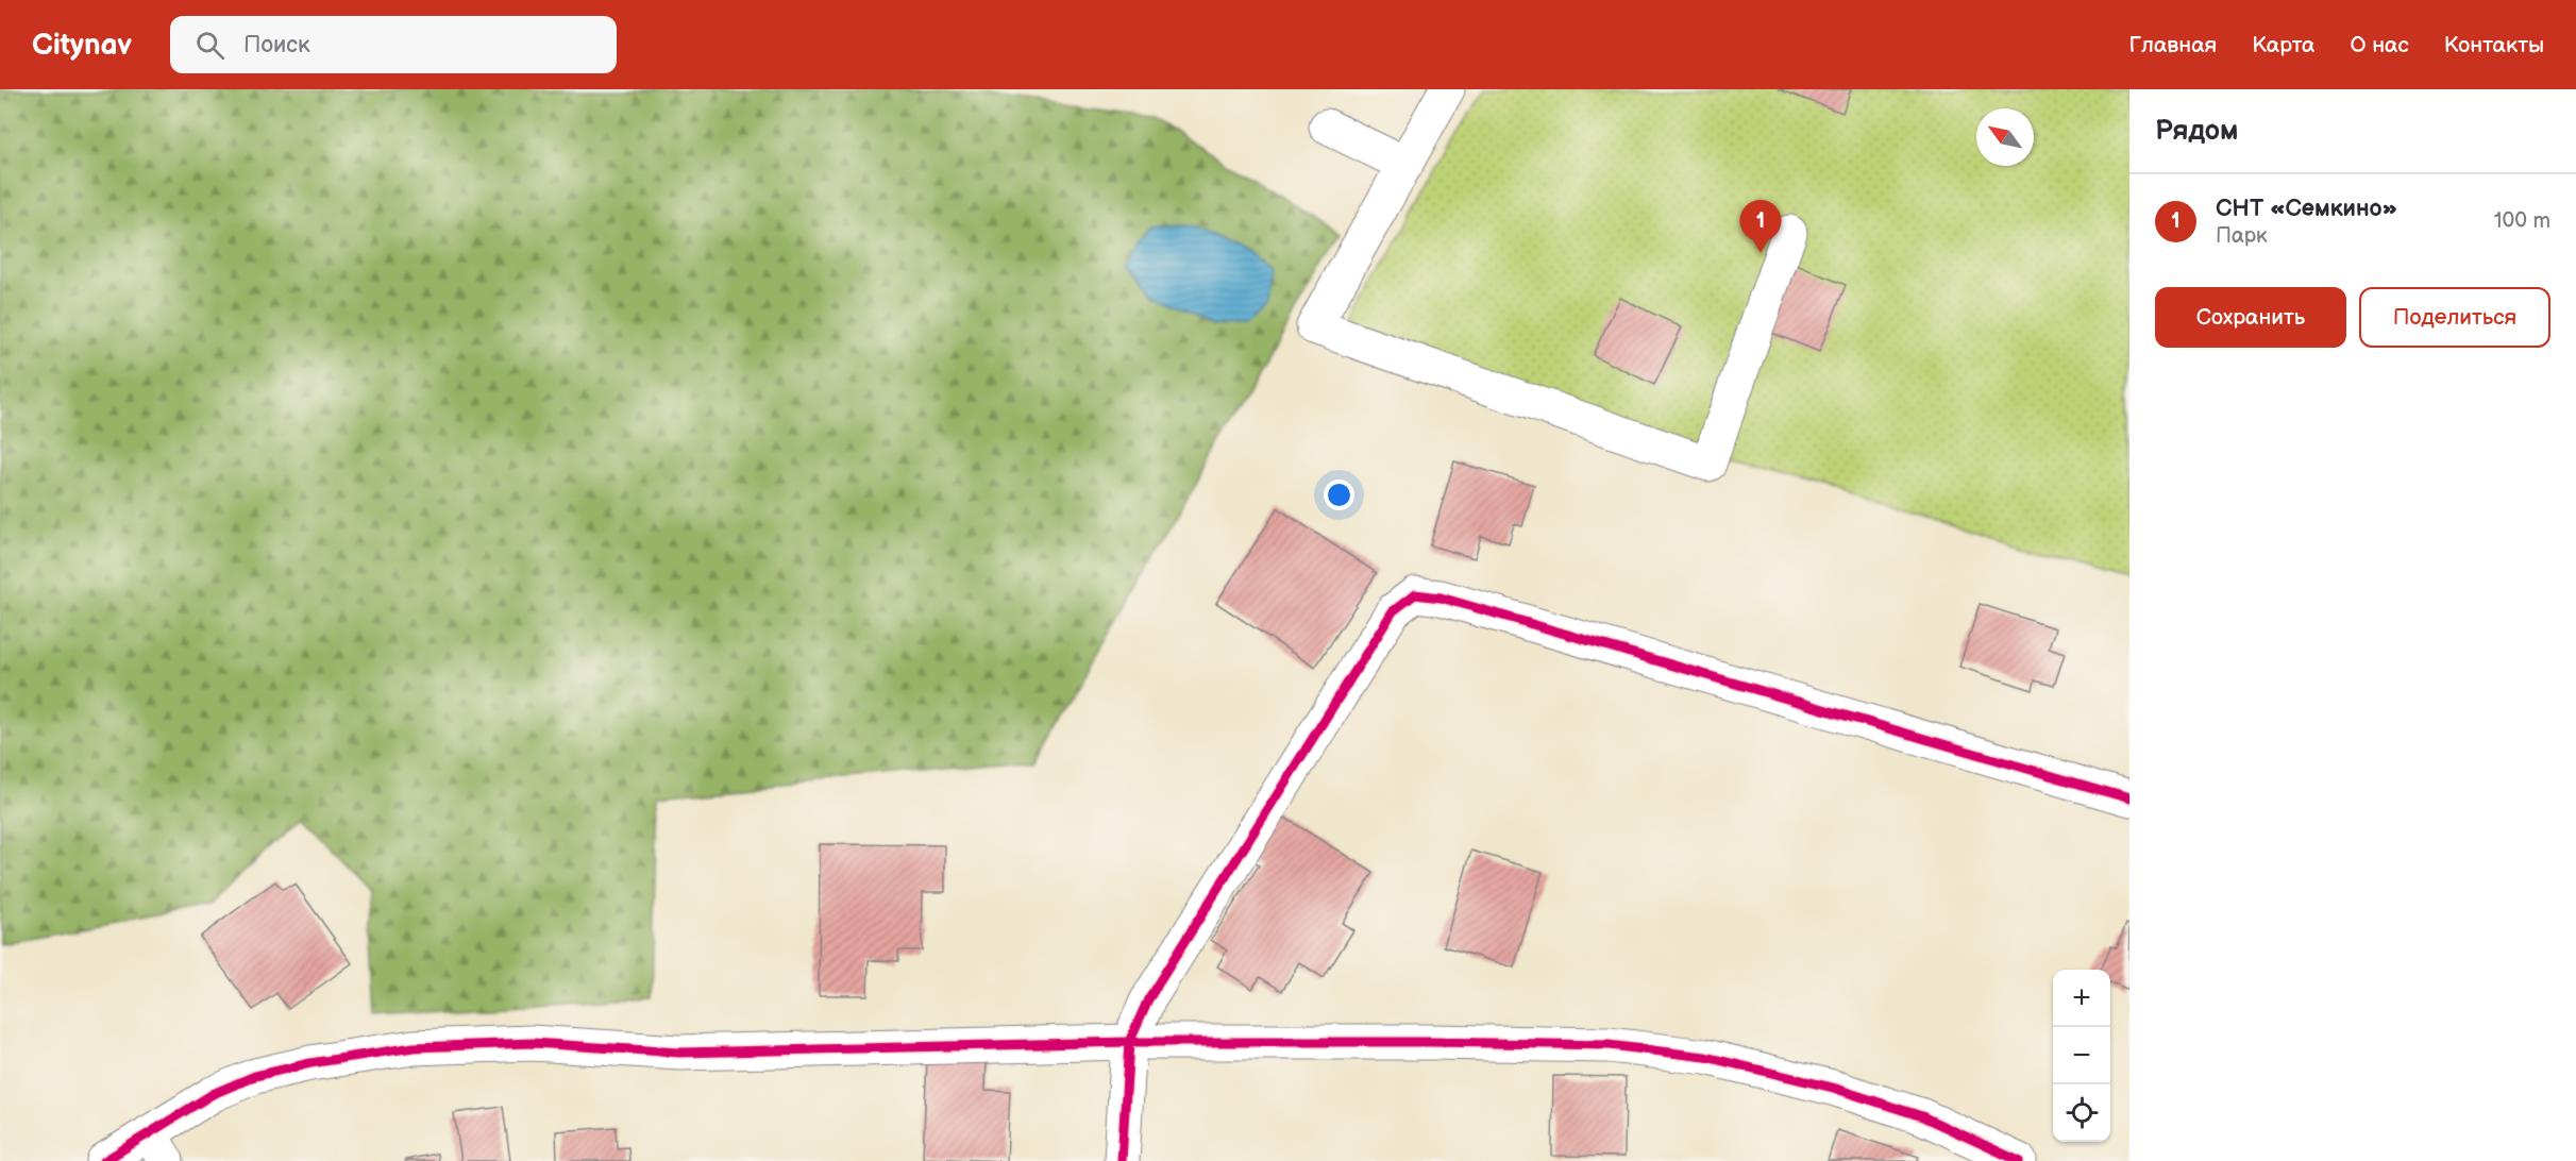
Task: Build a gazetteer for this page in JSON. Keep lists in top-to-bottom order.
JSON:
{
  "north": "top left",
  "page": {
    "header": "Citynav",
    "search": "Поиск",
    "nav": [
      "Главная",
      "Карта",
      "О нас",
      "Контакты"
    ],
    "heading": "Рядом",
    "list": [
      {
        "mark": "1",
        "name": "СНТ «Семкино»",
        "note": "Парк",
        "value": "100 m"
      }
    ],
    "pins": "1",
    "buttons": ["Сохранить", "Поделиться"],
    "map_buttons": ["+", "−"]
  }
}
